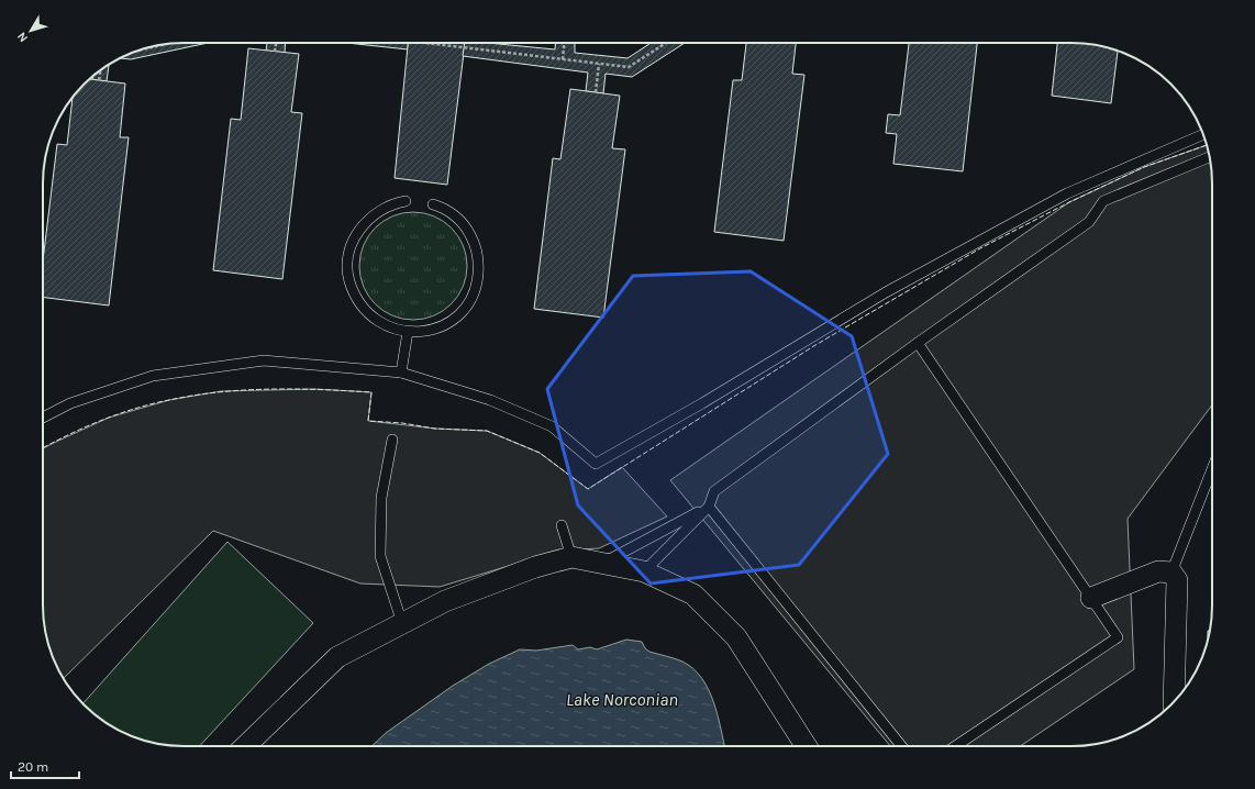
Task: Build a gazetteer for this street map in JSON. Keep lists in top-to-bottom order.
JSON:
{
  "water": ["Lake Norconian"],
  "scale_bar": "20 m",
  "north": "bottom left"
}
